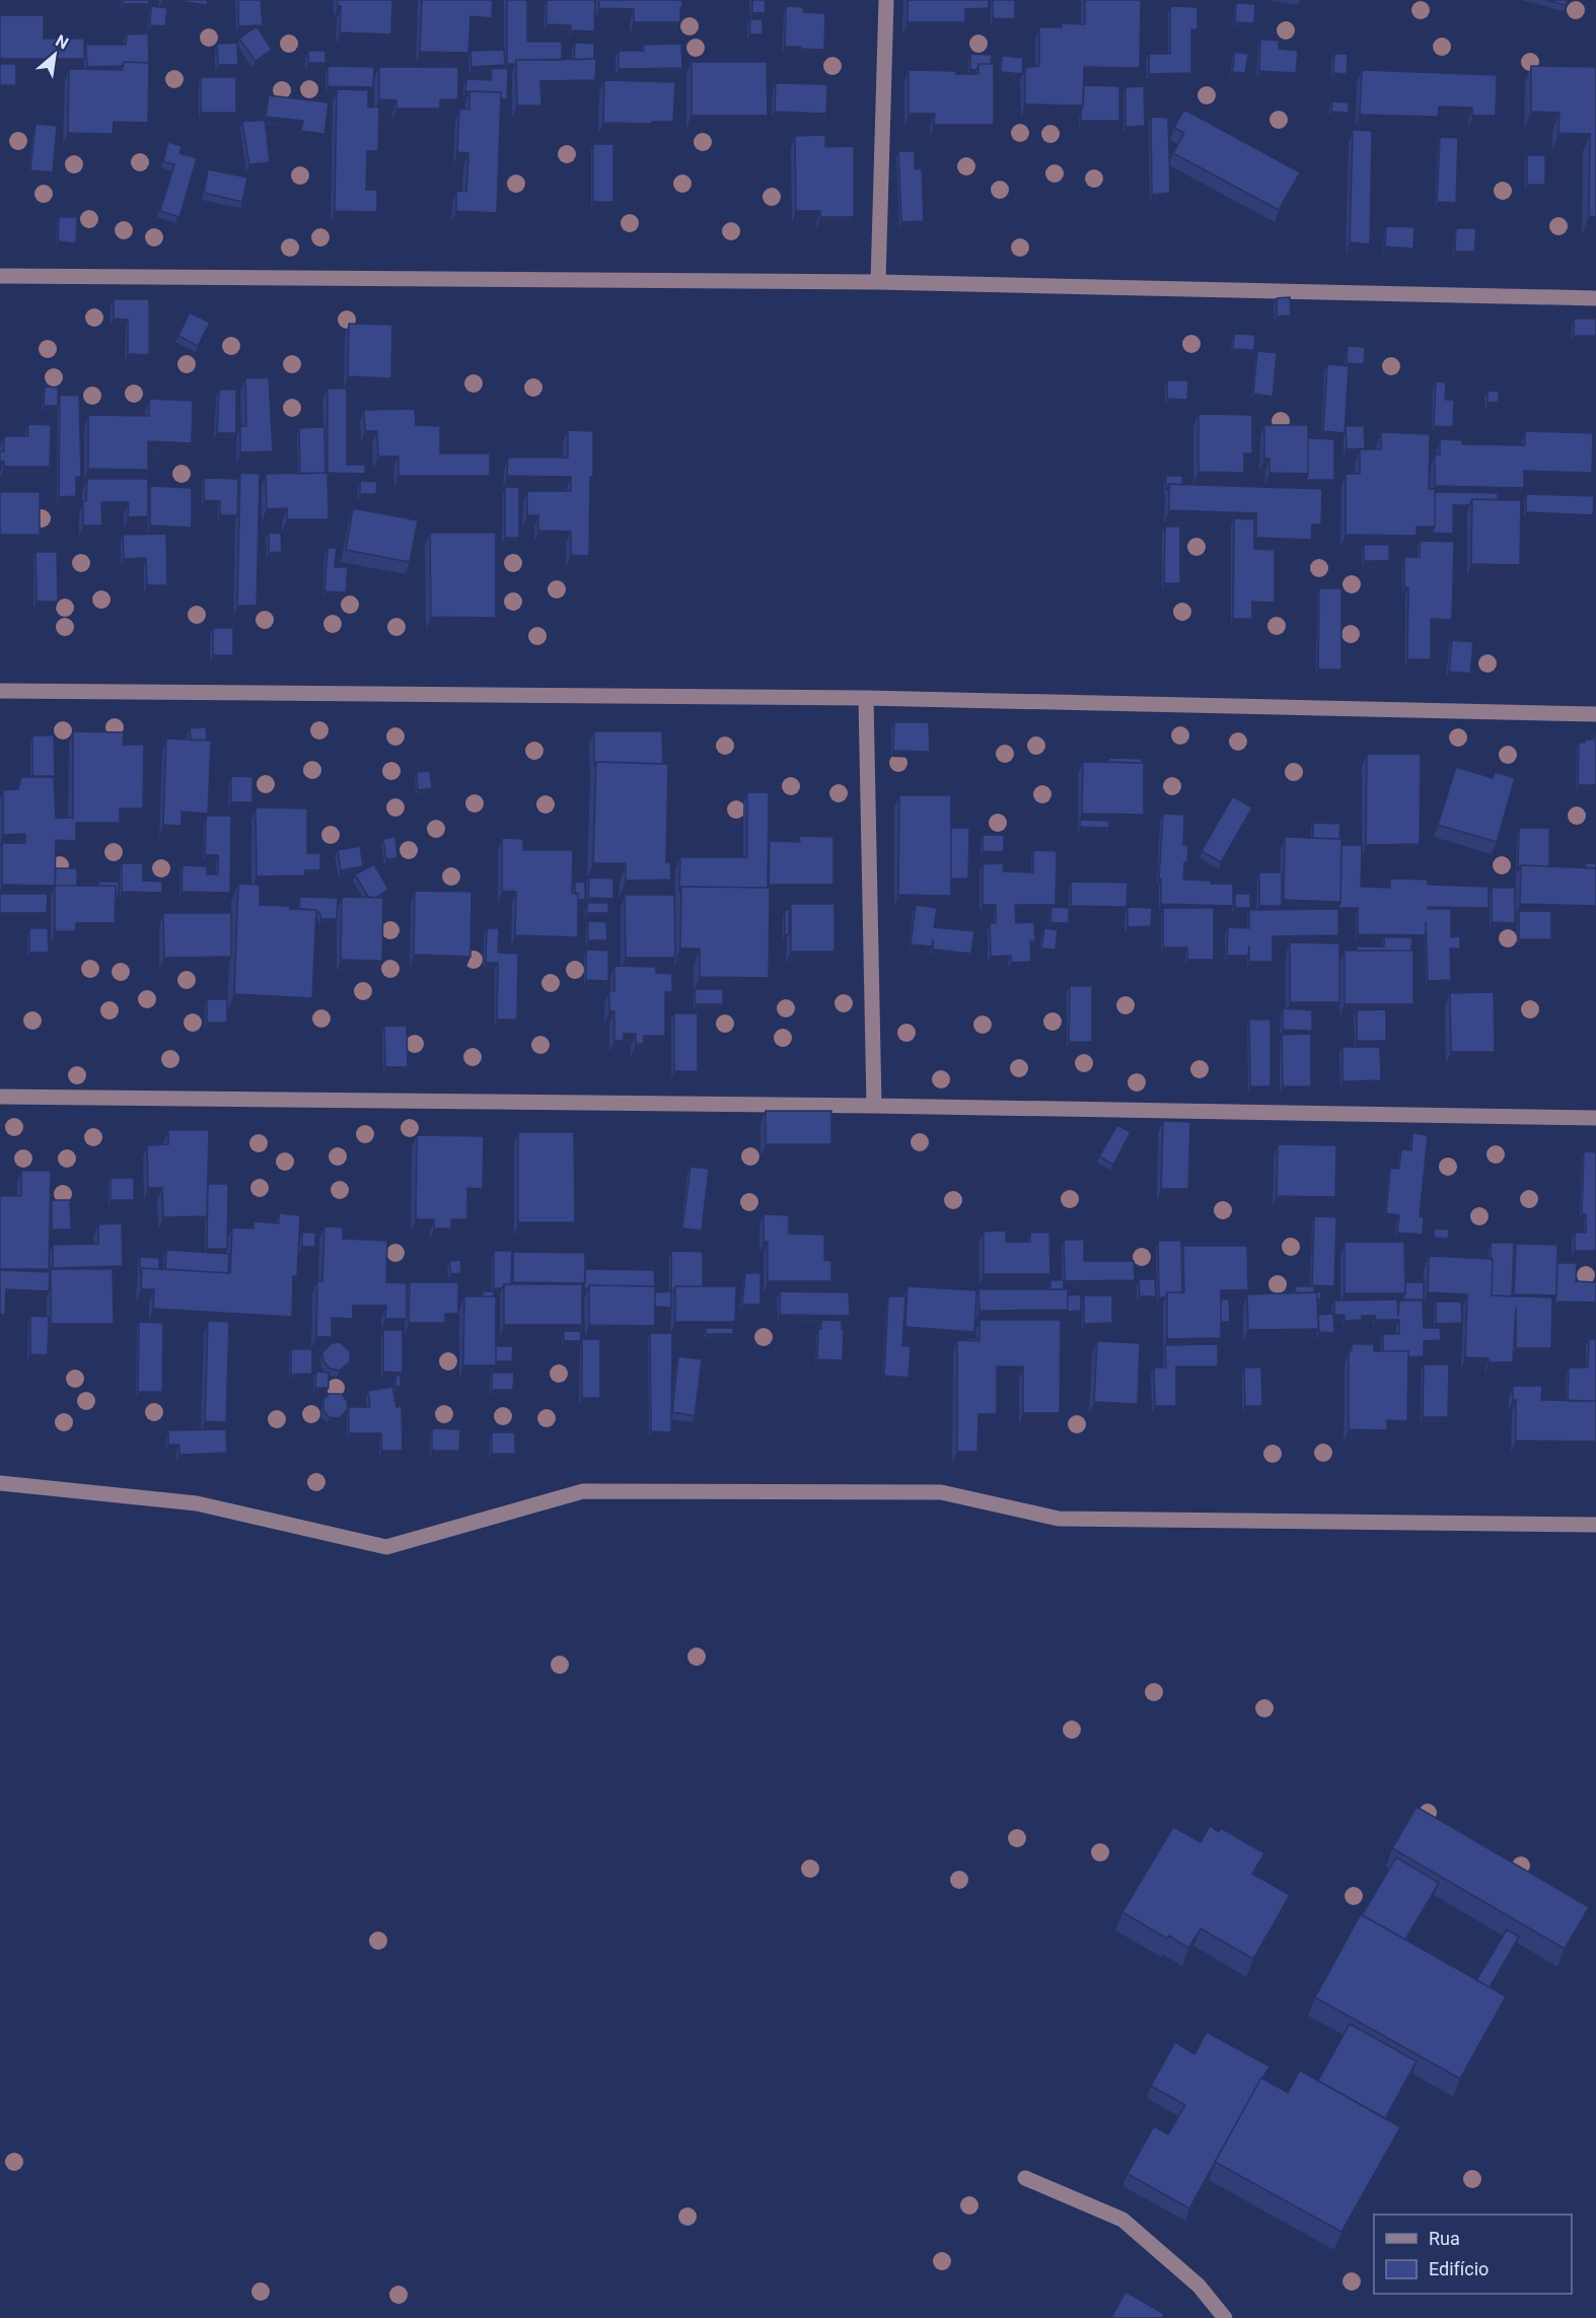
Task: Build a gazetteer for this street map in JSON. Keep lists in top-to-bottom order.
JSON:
{
  "legend": ["Rua", "Edifício"],
  "north": "top right"
}
